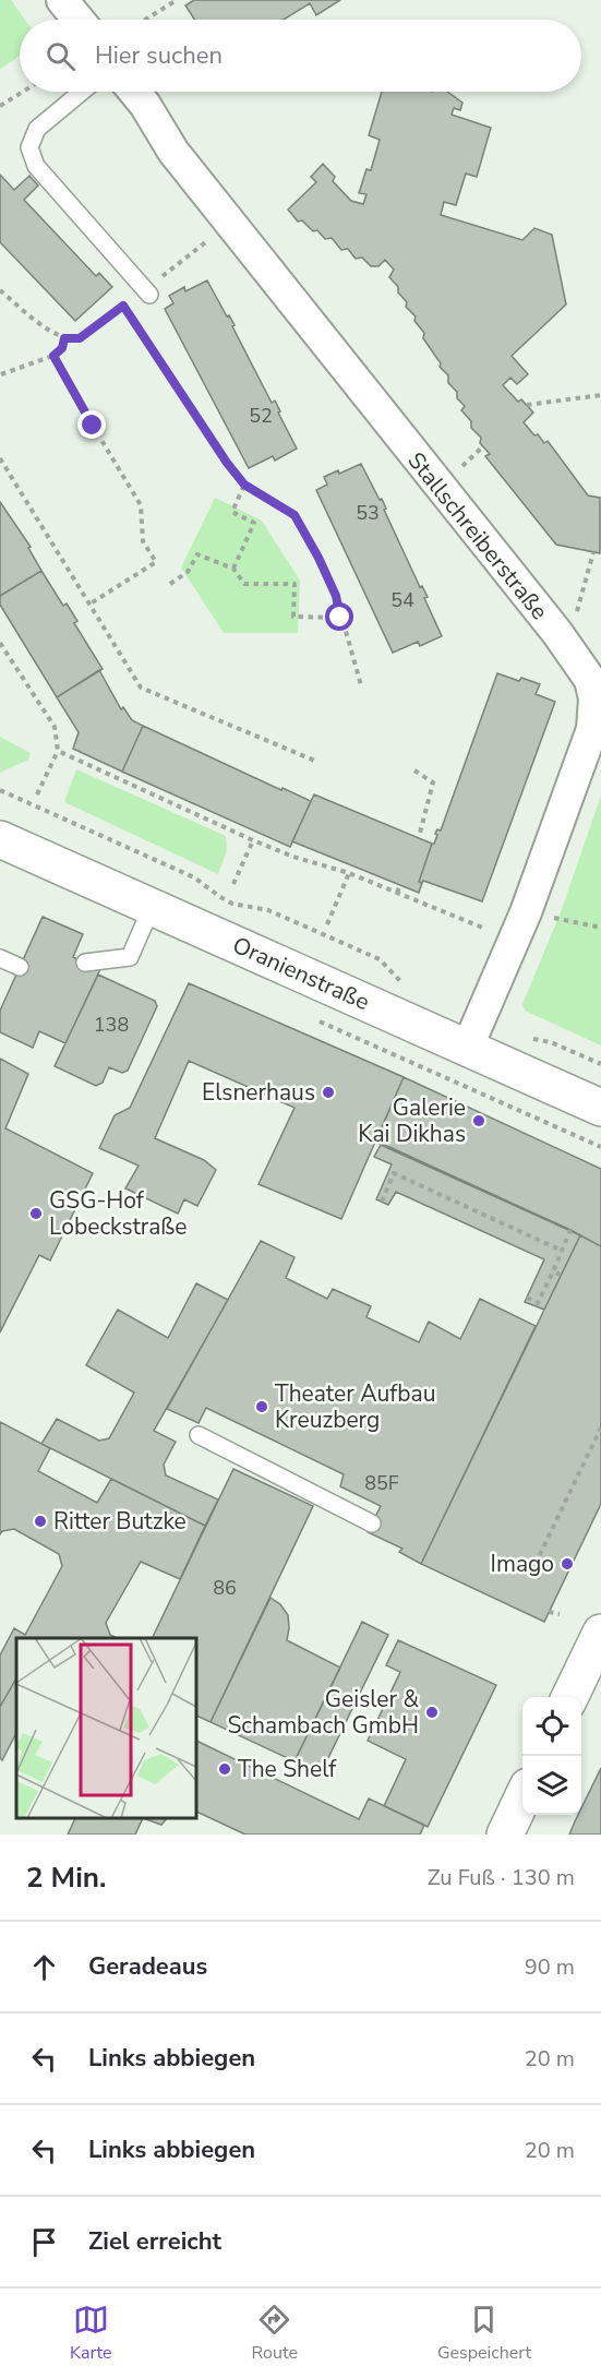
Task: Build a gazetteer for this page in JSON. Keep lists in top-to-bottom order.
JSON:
{
  "streets": {
    "main road": ["Oranienstraße"],
    "street": ["Stallschreiberstraße"]
  },
  "crossings": [
    ["Stallschreiberstraße", "Oranienstraße"]
  ],
  "places": [
    "Elsnerhaus",
    "Galerie Kai Dikhas",
    "GSG-Hof Lobeckstraße",
    "Theater Aufbau Kreuzberg",
    "Ritter Butzke",
    "Imago",
    "Geisler & Schambach GmbH",
    "The Shelf"
  ],
  "house_numbers": [
    "52",
    "53",
    "54",
    "138",
    "85F",
    "86"
  ],
  "page": {
    "search": "Hier suchen",
    "heading": ["2 Min.", "Zu Fuß · 130 m"],
    "list": [
      ["Geradeaus", "90 m"],
      ["Links abbiegen", "20 m"],
      ["Links abbiegen", "20 m"],
      "Ziel erreicht"
    ],
    "nav": ["Karte", "Route", "Gespeichert"]
  }
}
